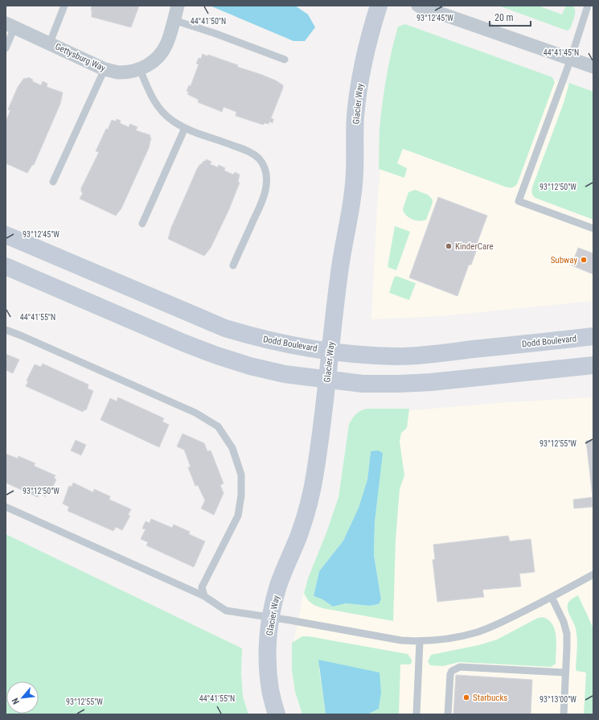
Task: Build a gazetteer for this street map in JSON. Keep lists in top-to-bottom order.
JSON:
{
  "streets": {
    "street": ["Gettysburg Way", "Glacier Way", "Dodd Boulevard"]
  },
  "crossings": [
    ["Glacier Way", "Dodd Boulevard"]
  ],
  "places": ["KinderCare", "Subway", "Starbucks"],
  "scale_bar": "20 m",
  "north": "bottom left",
  "coordinates": [
    "93°12'45\"W",
    "44°41'50\"N",
    "44°41'45\"N",
    "93°12'50\"W",
    "44°41'55\"N",
    "93°12'55\"W",
    "93°13'00\"W"
  ]
}
